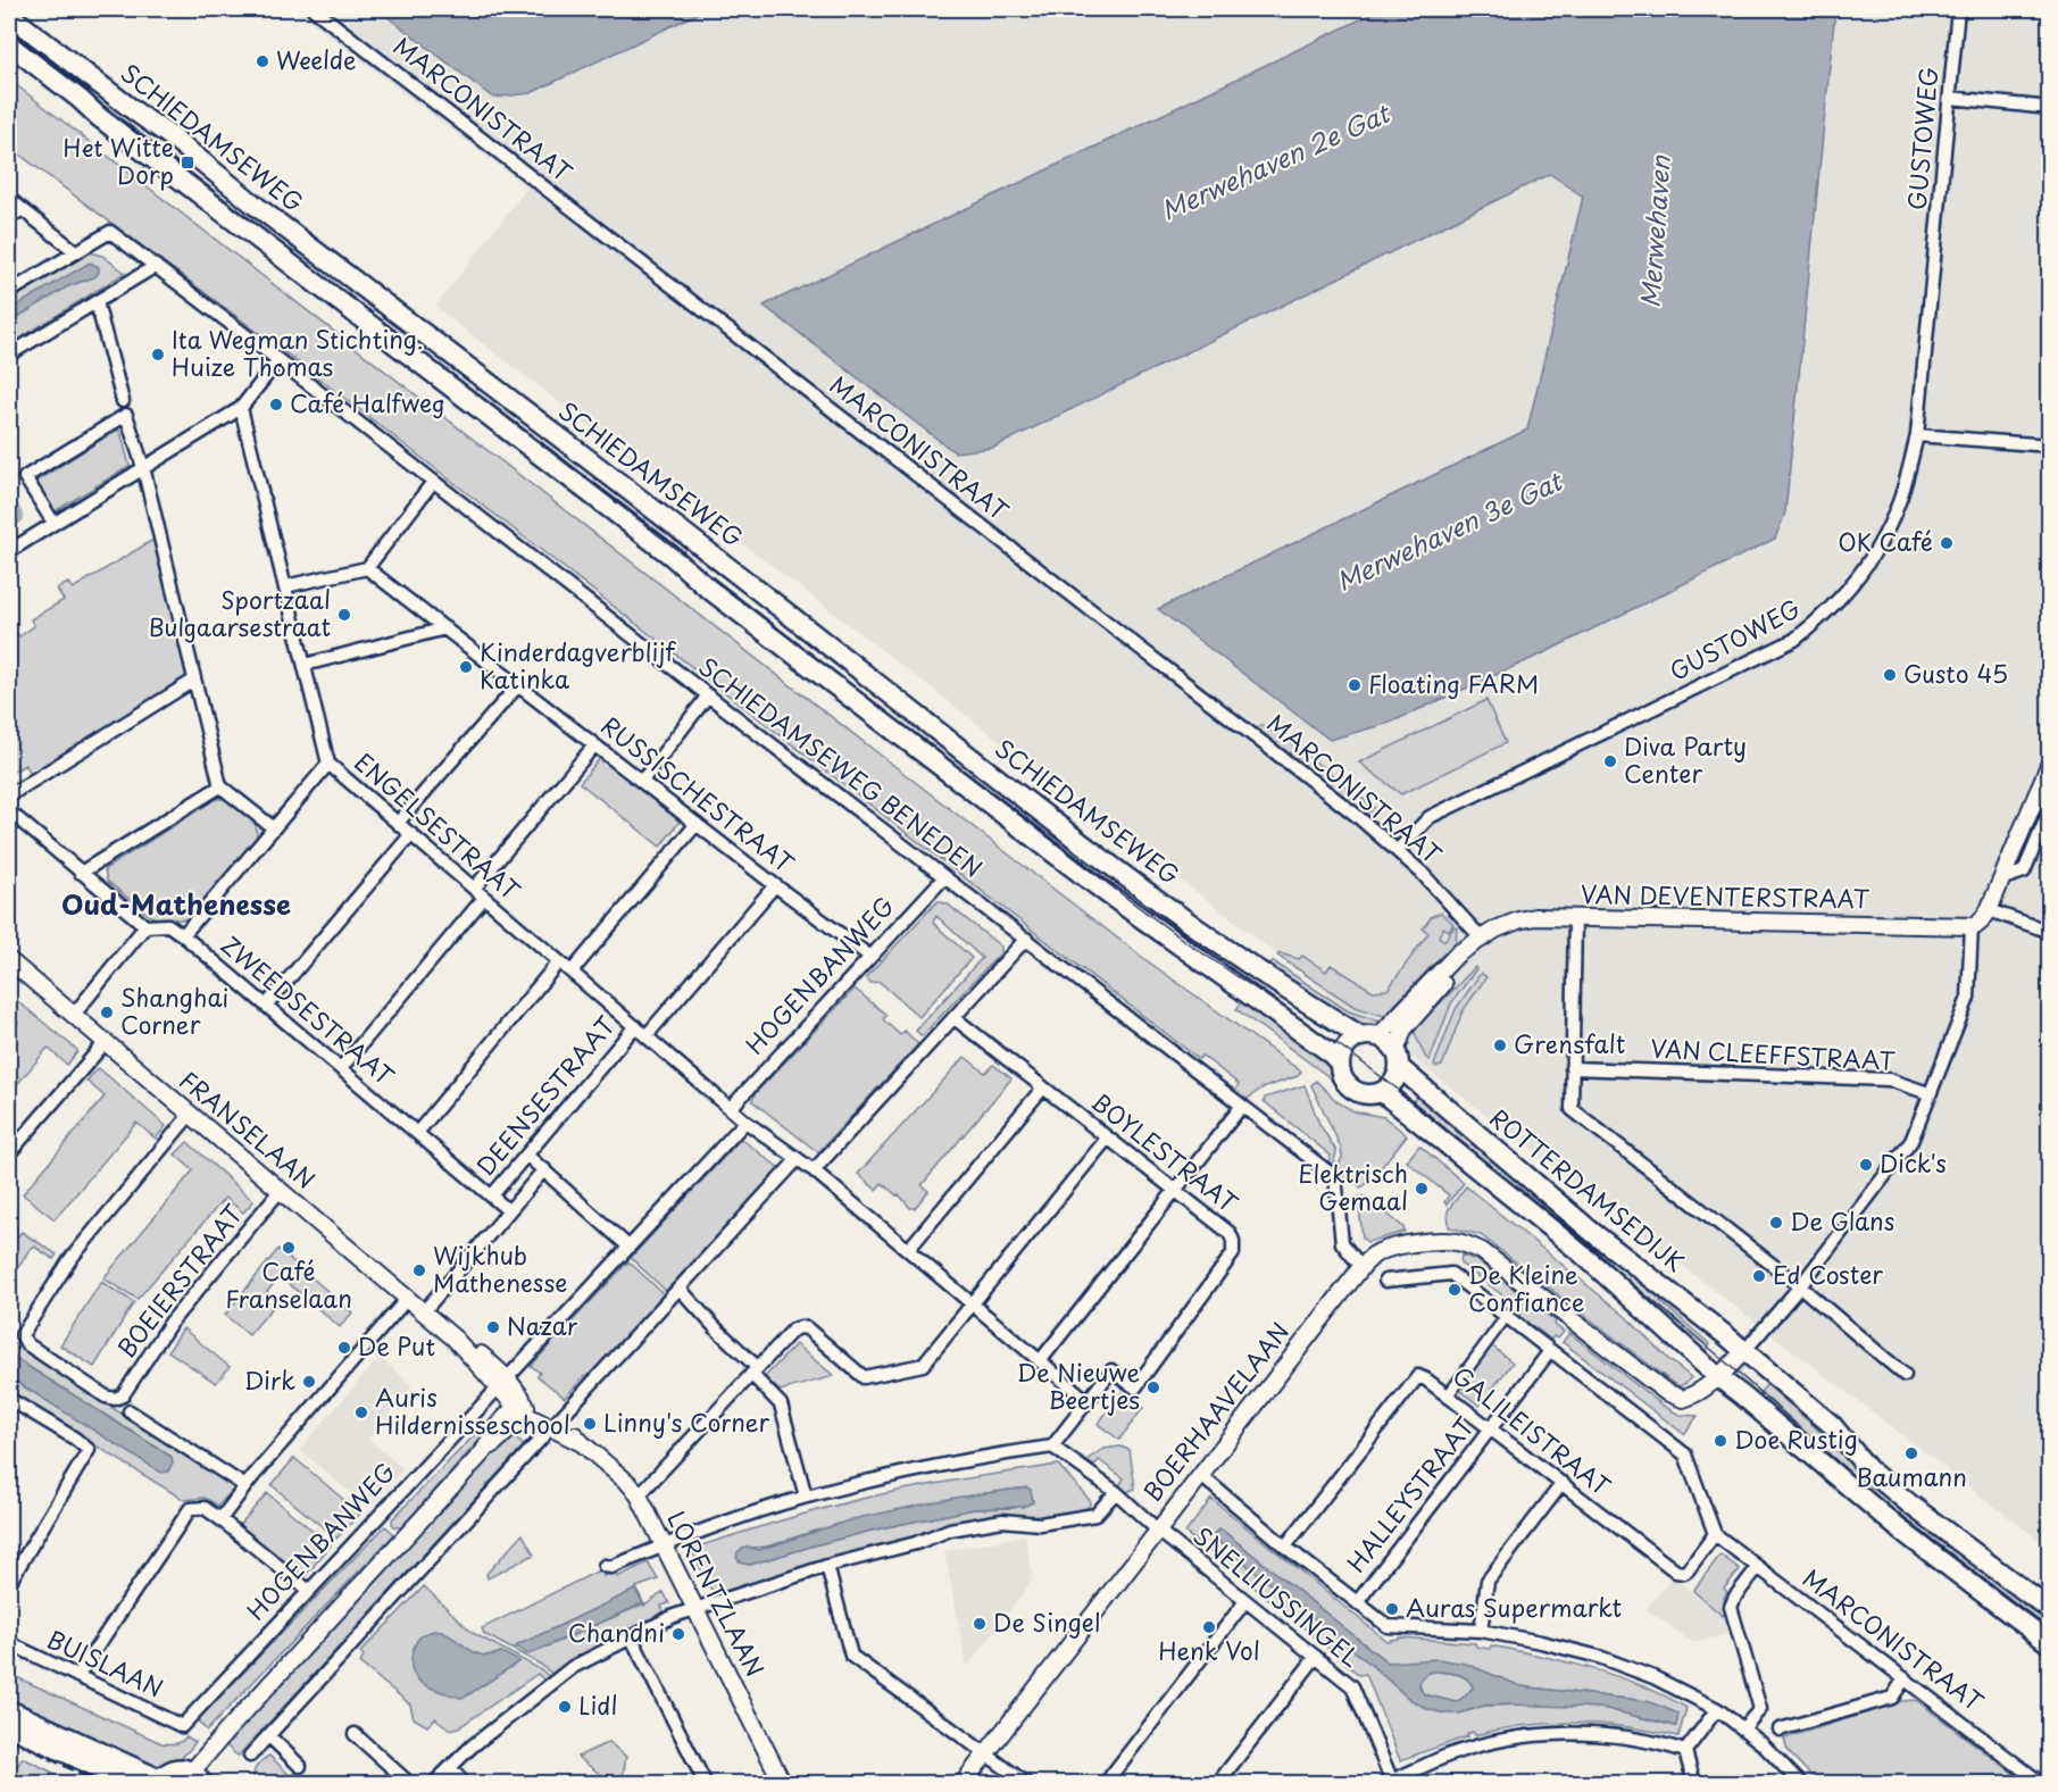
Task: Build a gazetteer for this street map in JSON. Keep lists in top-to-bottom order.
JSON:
{
  "streets": {
    "main road": ["SCHIEDAMSEWEG", "ROTTERDAMSEDIJK"],
    "street": [
      "MARCONISTRAAT",
      "GUSTOWEG",
      "SCHIEDAMSEWEG BENEDEN",
      "RUSSISCHESTRAAT",
      "ENGELSESTRAAT",
      "VAN DEVENTERSTRAAT",
      "HOGENBANWEG",
      "ZWEEDSESTRAAT",
      "VAN CLEEFFSTRAAT",
      "DEENSESTRAAT",
      "FRANSELAAN",
      "BOYLESTRAAT",
      "BOEIERSTRAAT",
      "BOERHAAVELAAN",
      "GALILEISTRAAT",
      "HALLEYSTRAAT",
      "LORENTZLAAN",
      "SNELLIUSSINGEL",
      "BUISLAAN"
    ]
  },
  "crossings": [
    ["MARCONISTRAAT", "GUSTOWEG"],
    ["MARCONISTRAAT", "VAN DEVENTERSTRAAT"],
    ["MARCONISTRAAT", "GALILEISTRAAT"],
    ["SCHIEDAMSEWEG", "VAN DEVENTERSTRAAT"],
    ["SCHIEDAMSEWEG", "ROTTERDAMSEDIJK"],
    ["SCHIEDAMSEWEG BENEDEN", "HOGENBANWEG"],
    ["SCHIEDAMSEWEG BENEDEN", "BOERHAAVELAAN"],
    ["RUSSISCHESTRAAT", "HOGENBANWEG"],
    ["RUSSISCHESTRAAT", "DEENSESTRAAT"],
    ["ENGELSESTRAAT", "HOGENBANWEG"],
    ["ENGELSESTRAAT", "DEENSESTRAAT"],
    ["ENGELSESTRAAT", "BOYLESTRAAT"],
    ["VAN DEVENTERSTRAAT", "ROTTERDAMSEDIJK"],
    ["HOGENBANWEG", "FRANSELAAN"],
    ["HOGENBANWEG", "BUISLAAN"],
    ["ZWEEDSESTRAAT", "DEENSESTRAAT"],
    ["DEENSESTRAAT", "FRANSELAAN"],
    ["FRANSELAAN", "BOEIERSTRAAT"],
    ["FRANSELAAN", "LORENTZLAAN"],
    ["BOERHAAVELAAN", "SNELLIUSSINGEL"],
    ["GALILEISTRAAT", "HALLEYSTRAAT"]
  ],
  "districts": ["Oud-Mathenesse"],
  "water": ["Merwehaven 2e Gat", "Merwehaven", "Merwehaven 3e Gat"],
  "places": {
    "other": [
      "Weelde",
      "Ita Wegman Stichting. Huize Thomas",
      "Café Halfweg",
      "OK Café",
      "Sportzaal Bulgaarsestraat",
      "Kinderdagverblijf Katinka",
      "Gusto 45",
      "Floating FARM",
      "Diva Party Center",
      "Shanghai Corner",
      "Grensfalt",
      "Dick's",
      "Elektrisch Gemaal",
      "De Glans",
      "Café Franselaan",
      "Wijkhub Mathenesse",
      "Ed Coster",
      "De Kleine Confiance",
      "Nazar",
      "De Put",
      "Dirk",
      "De Nieuwe Beertjes",
      "Auris Hildernisseschool",
      "Linny's Corner",
      "Doe Rustig",
      "Baumann",
      "Auras Supermarkt",
      "De Singel",
      "Henk Vol",
      "Chandni",
      "Lidl"
    ],
    "transit": ["Het Witte Dorp"]
  }
}
